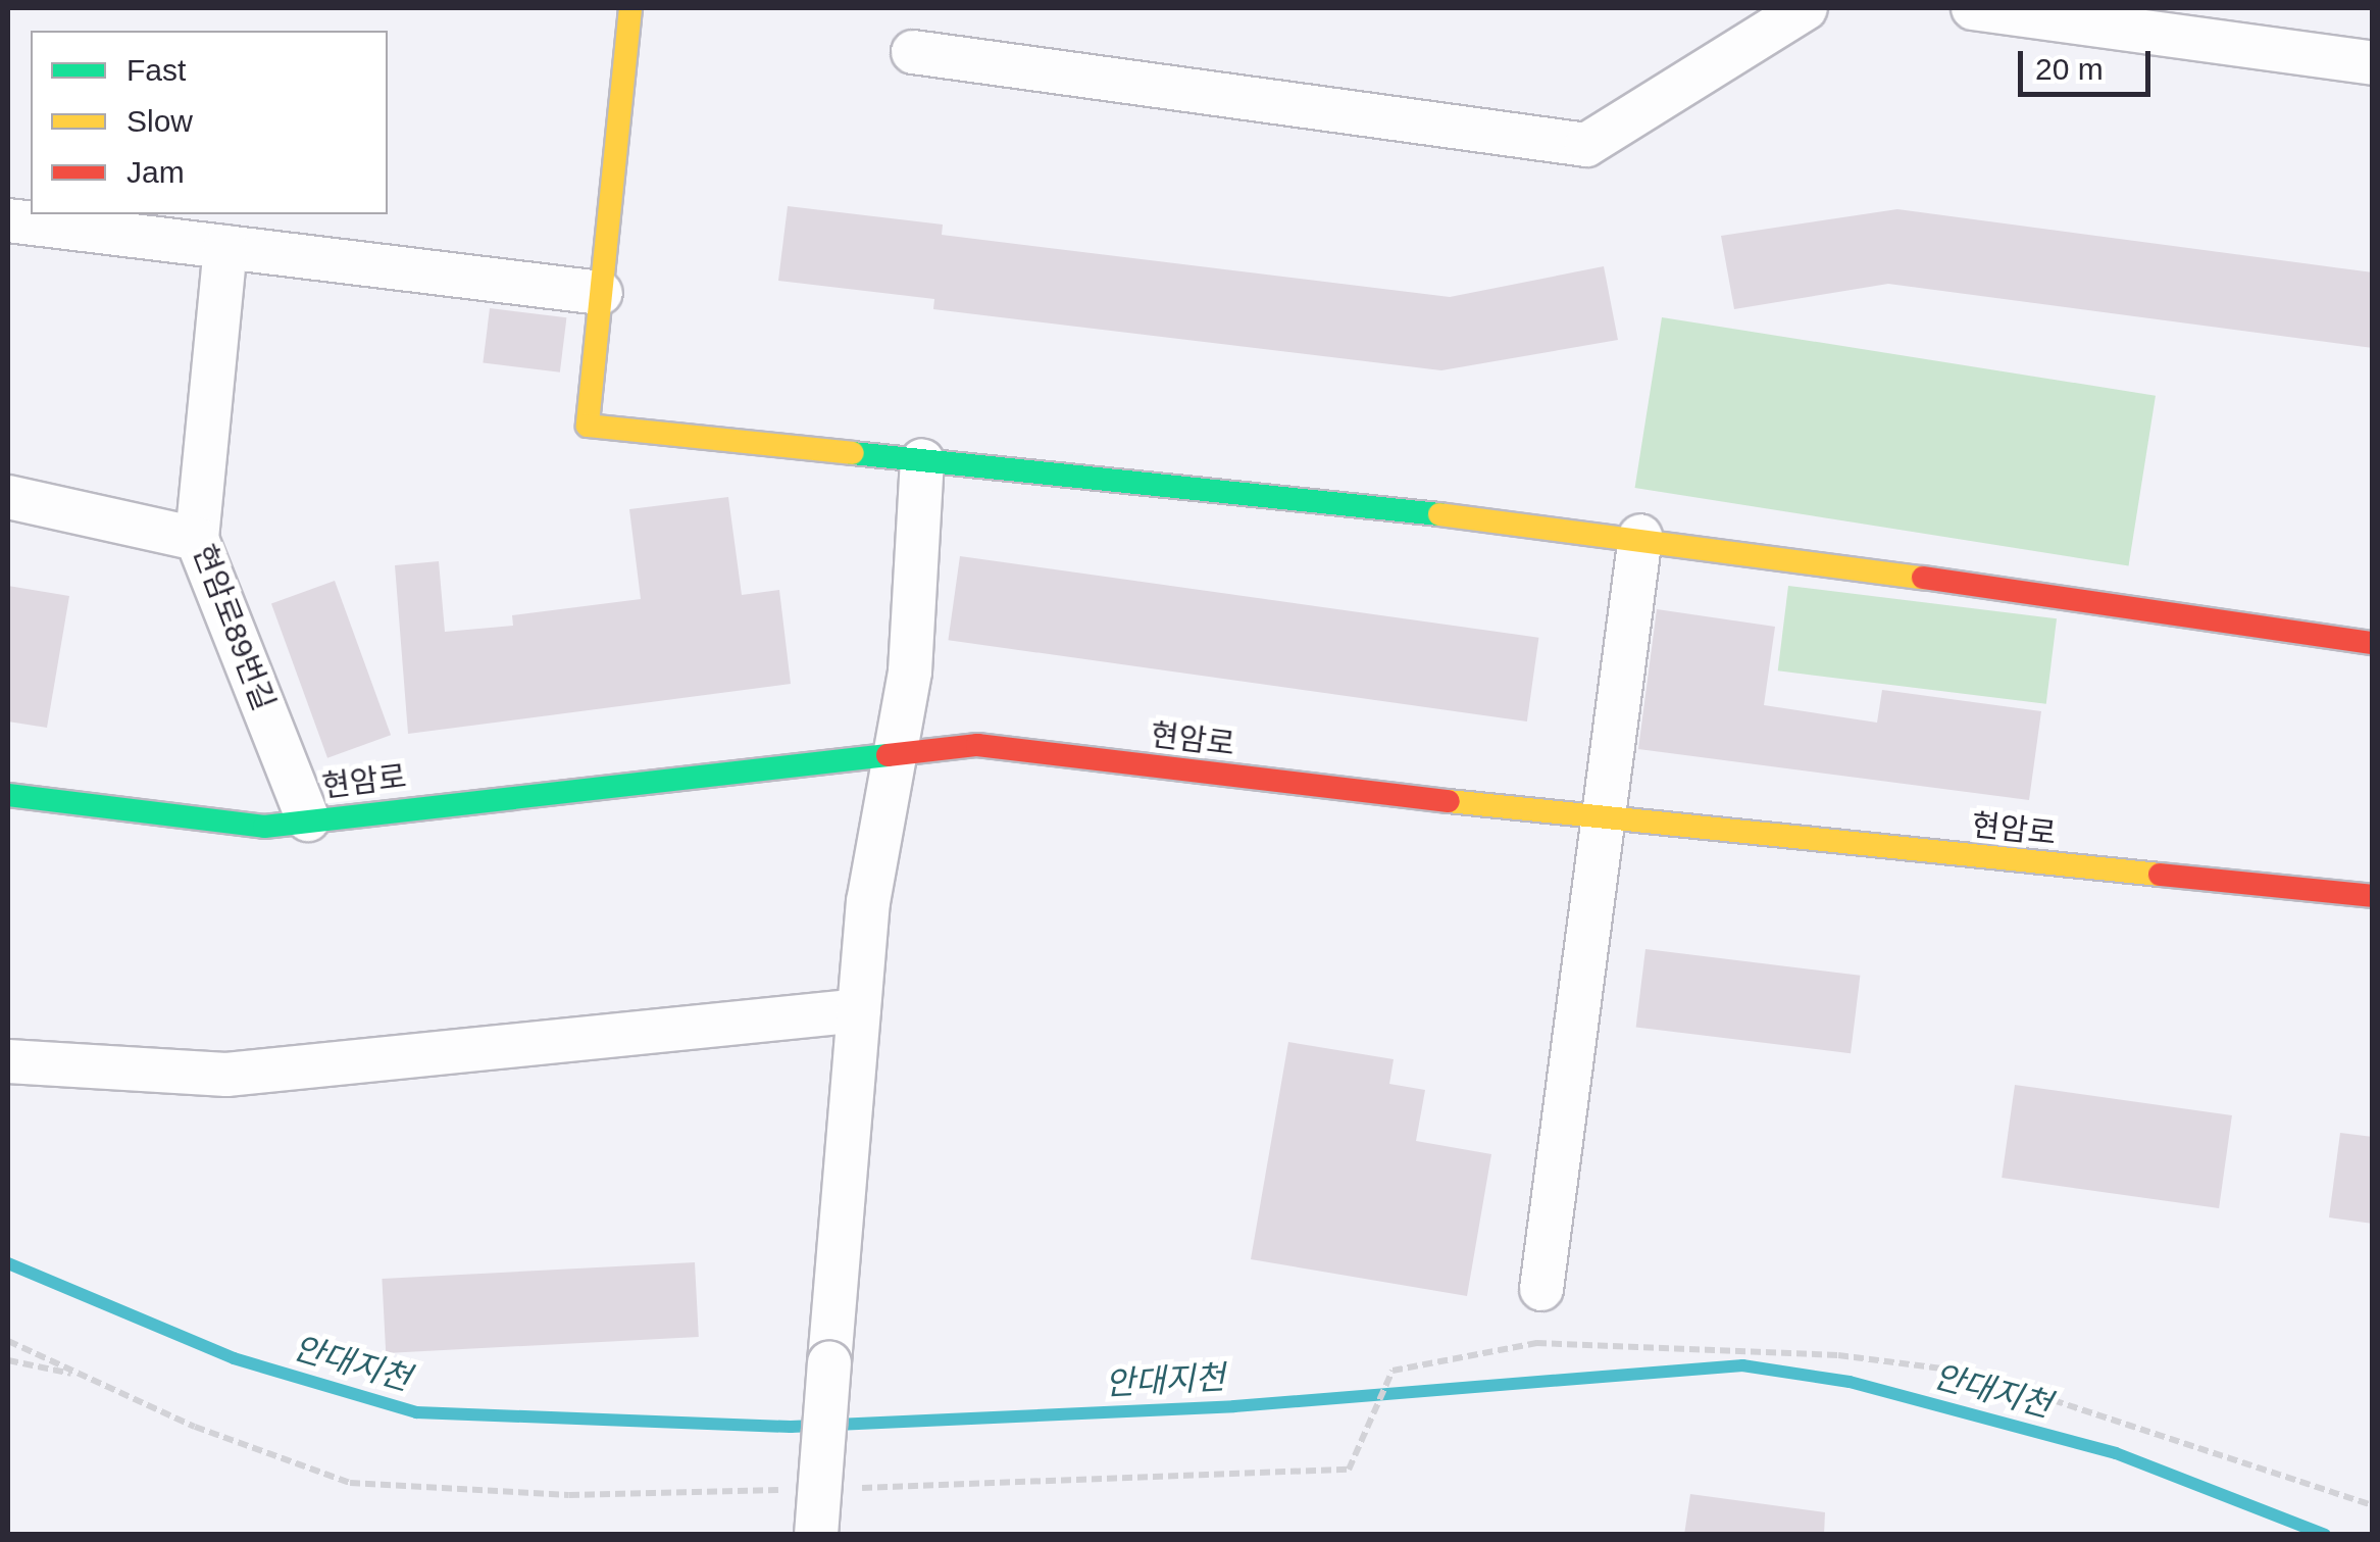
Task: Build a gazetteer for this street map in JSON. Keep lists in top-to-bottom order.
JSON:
{
  "streets": {
    "street": ["현암로89번길", "현암로"]
  },
  "crossings": [
    ["현암로89번길", "현암로"]
  ],
  "water": ["안대지천"],
  "legend": ["Fast", "Slow", "Jam"],
  "scale_bar": "20 m"
}
